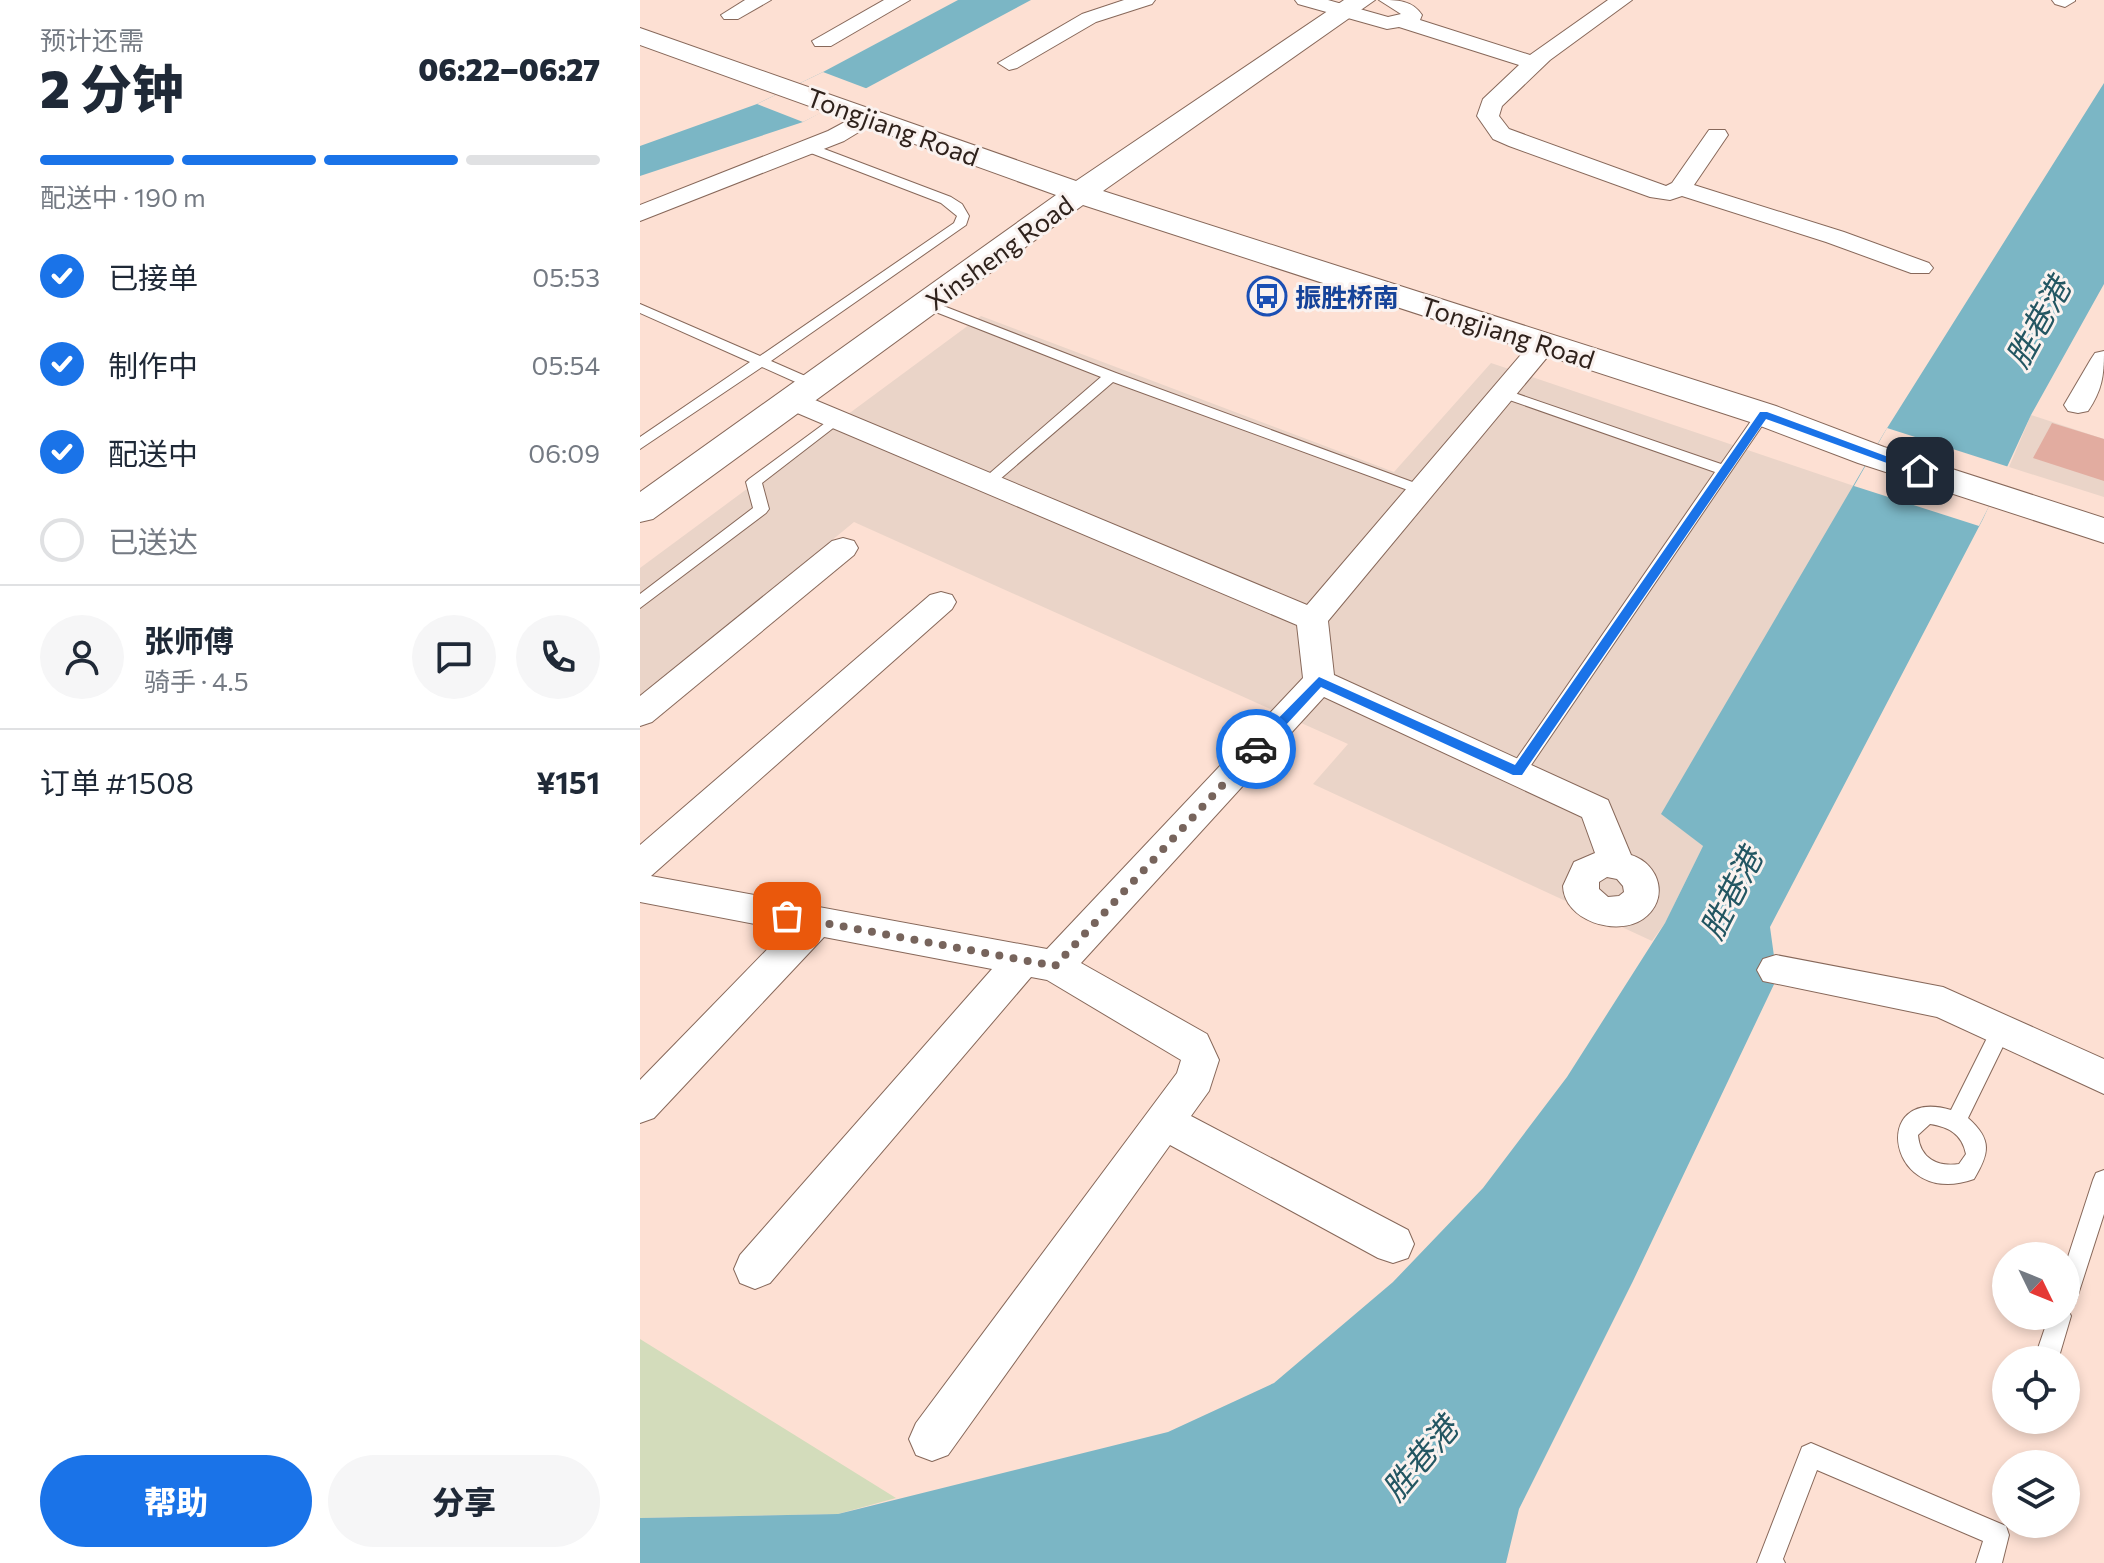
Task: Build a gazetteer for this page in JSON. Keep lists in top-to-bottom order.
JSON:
{
  "streets": {
    "street": ["Tongjiang Road", "Xinsheng Road"]
  },
  "crossings": [
    ["Tongjiang Road", "Xinsheng Road"]
  ],
  "water": ["胜巷港"],
  "places": {
    "bus stop": ["振胜桥南"]
  },
  "north": "bottom right",
  "page": {
    "heading": ["2 分钟", "预计还需", "06:22–06:27"],
    "panel": [
      "张师傅",
      "骑手 · 4.5",
      "订单 #1508",
      "¥151"
    ],
    "bar": "配送中 · 190 m",
    "list": [
      ["已接单", "05:53"],
      ["制作中", "05:54"],
      ["配送中", "06:09"],
      "已送达"
    ],
    "buttons": ["帮助", "分享"]
  }
}
